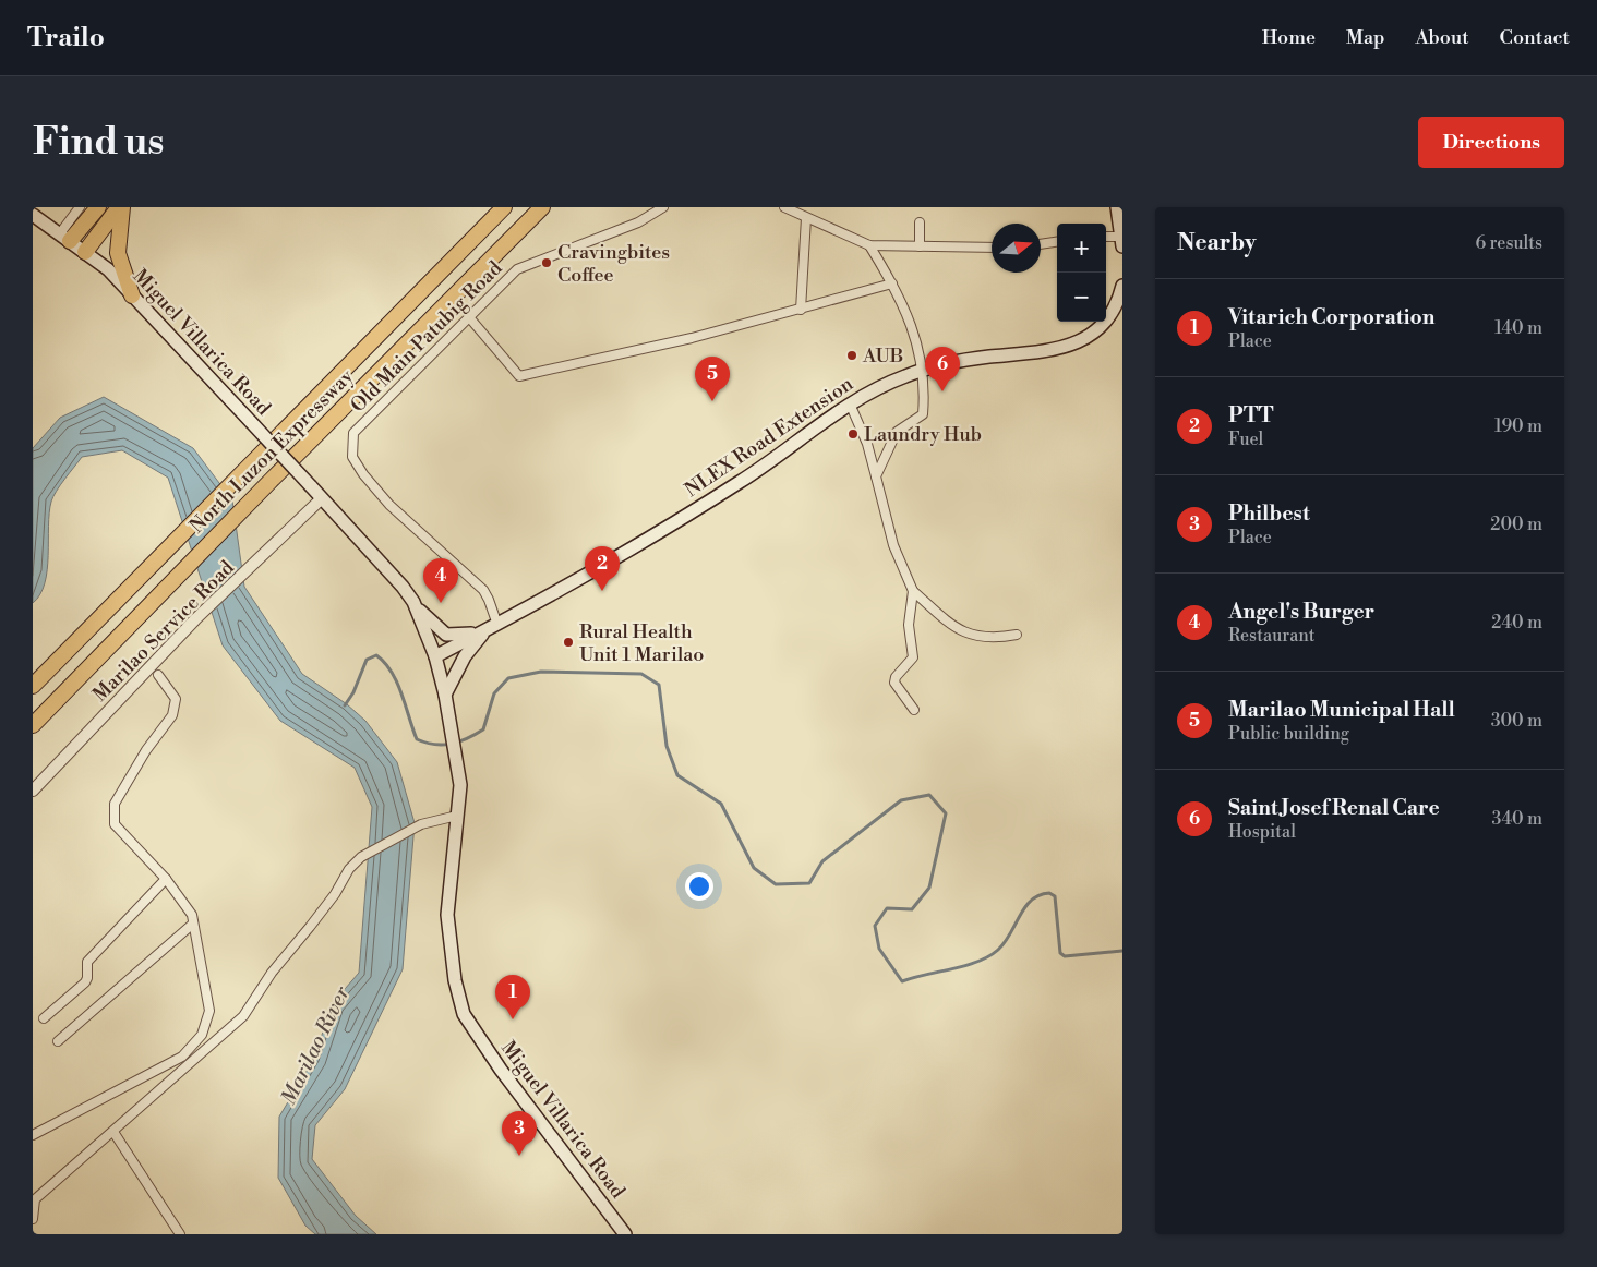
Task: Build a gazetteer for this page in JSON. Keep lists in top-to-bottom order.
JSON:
{
  "streets": {
    "highway": ["North Luzon Expressway"],
    "main road": ["Miguel Villarica Road", "NLEX Road Extension"],
    "street": ["Old Main Patubig Road", "Marilao Service Road"]
  },
  "crossings": [
    ["Old Main Patubig Road", "NLEX Road Extension"],
    ["Miguel Villarica Road", "NLEX Road Extension"],
    ["Miguel Villarica Road", "Marilao Service Road"]
  ],
  "water": ["Marilao River"],
  "places": [
    "Cravingbites Coffee",
    "AUB",
    "Laundry Hub",
    "Rural Health Unit 1 Marilao"
  ],
  "north": "right",
  "page": {
    "header": "Trailo",
    "nav": [
      "Home",
      "Map",
      "About",
      "Contact"
    ],
    "buttons": "Directions",
    "title": "Find us",
    "heading": ["Nearby", "6 results"],
    "map_buttons": ["+", "−"],
    "list": [
      {
        "mark": "1",
        "name": "Vitarich Corporation",
        "note": "Place",
        "value": "140 m"
      },
      {
        "mark": "2",
        "name": "PTT",
        "note": "Fuel",
        "value": "190 m"
      },
      {
        "mark": "3",
        "name": "Philbest",
        "note": "Place",
        "value": "200 m"
      },
      {
        "mark": "4",
        "name": "Angel's Burger",
        "note": "Restaurant",
        "value": "240 m"
      },
      {
        "mark": "5",
        "name": "Marilao Municipal Hall",
        "note": "Public building",
        "value": "300 m"
      },
      {
        "mark": "6",
        "name": "Saint Josef Renal Care",
        "note": "Hospital",
        "value": "340 m"
      }
    ],
    "pins": [
      "6",
      "5",
      "2",
      "4",
      "1",
      "3"
    ]
  }
}
